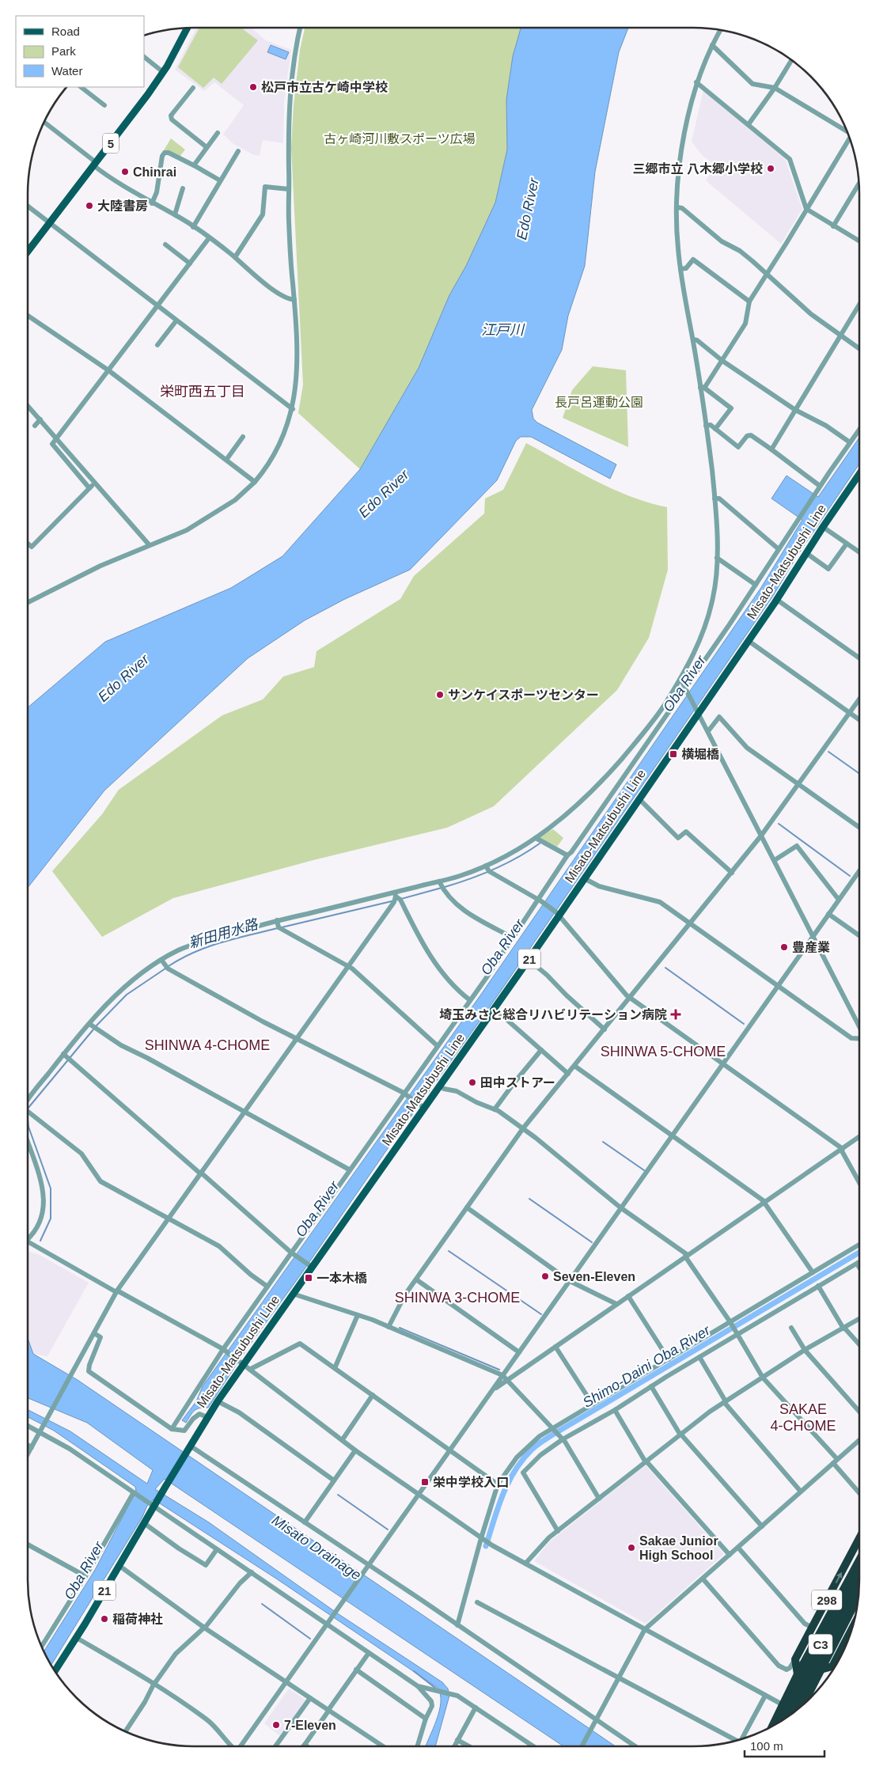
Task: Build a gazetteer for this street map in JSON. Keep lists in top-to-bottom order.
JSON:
{
  "streets": {
    "highway": ["298", "C3"],
    "main road": ["5", "Misato-Matsubushi Line", "21"]
  },
  "districts": [
    "栄町西五丁目",
    "SHINWA 4-CHOME",
    "SHINWA 5-CHOME",
    "SHINWA 3-CHOME",
    "SAKAE 4-CHOME"
  ],
  "water": [
    "Edo River",
    "江戸川",
    "Oba River",
    "新田用水路",
    "Shimo-Daini Oba River",
    "Misato Drainage"
  ],
  "parks": ["古ヶ崎河川敷スポーツ広場", "長戸呂運動公園"],
  "places": {
    "other": [
      "松戸市立古ケ崎中学校",
      "三郷市立 八木郷小学校",
      "Chinrai",
      "大陸書房",
      "サンケイスポーツセンター",
      "豊産業",
      "田中ストアー",
      "Seven-Eleven",
      "Sakae Junior High School",
      "稲荷神社",
      "7-Eleven"
    ],
    "transit": ["横堀橋", "一本木橋", "栄中学校入口"],
    "health": ["埼玉みさと総合リハビリテーション病院"]
  },
  "legend": ["Road", "Park", "Water"],
  "scale_bar": "100 m"
}
